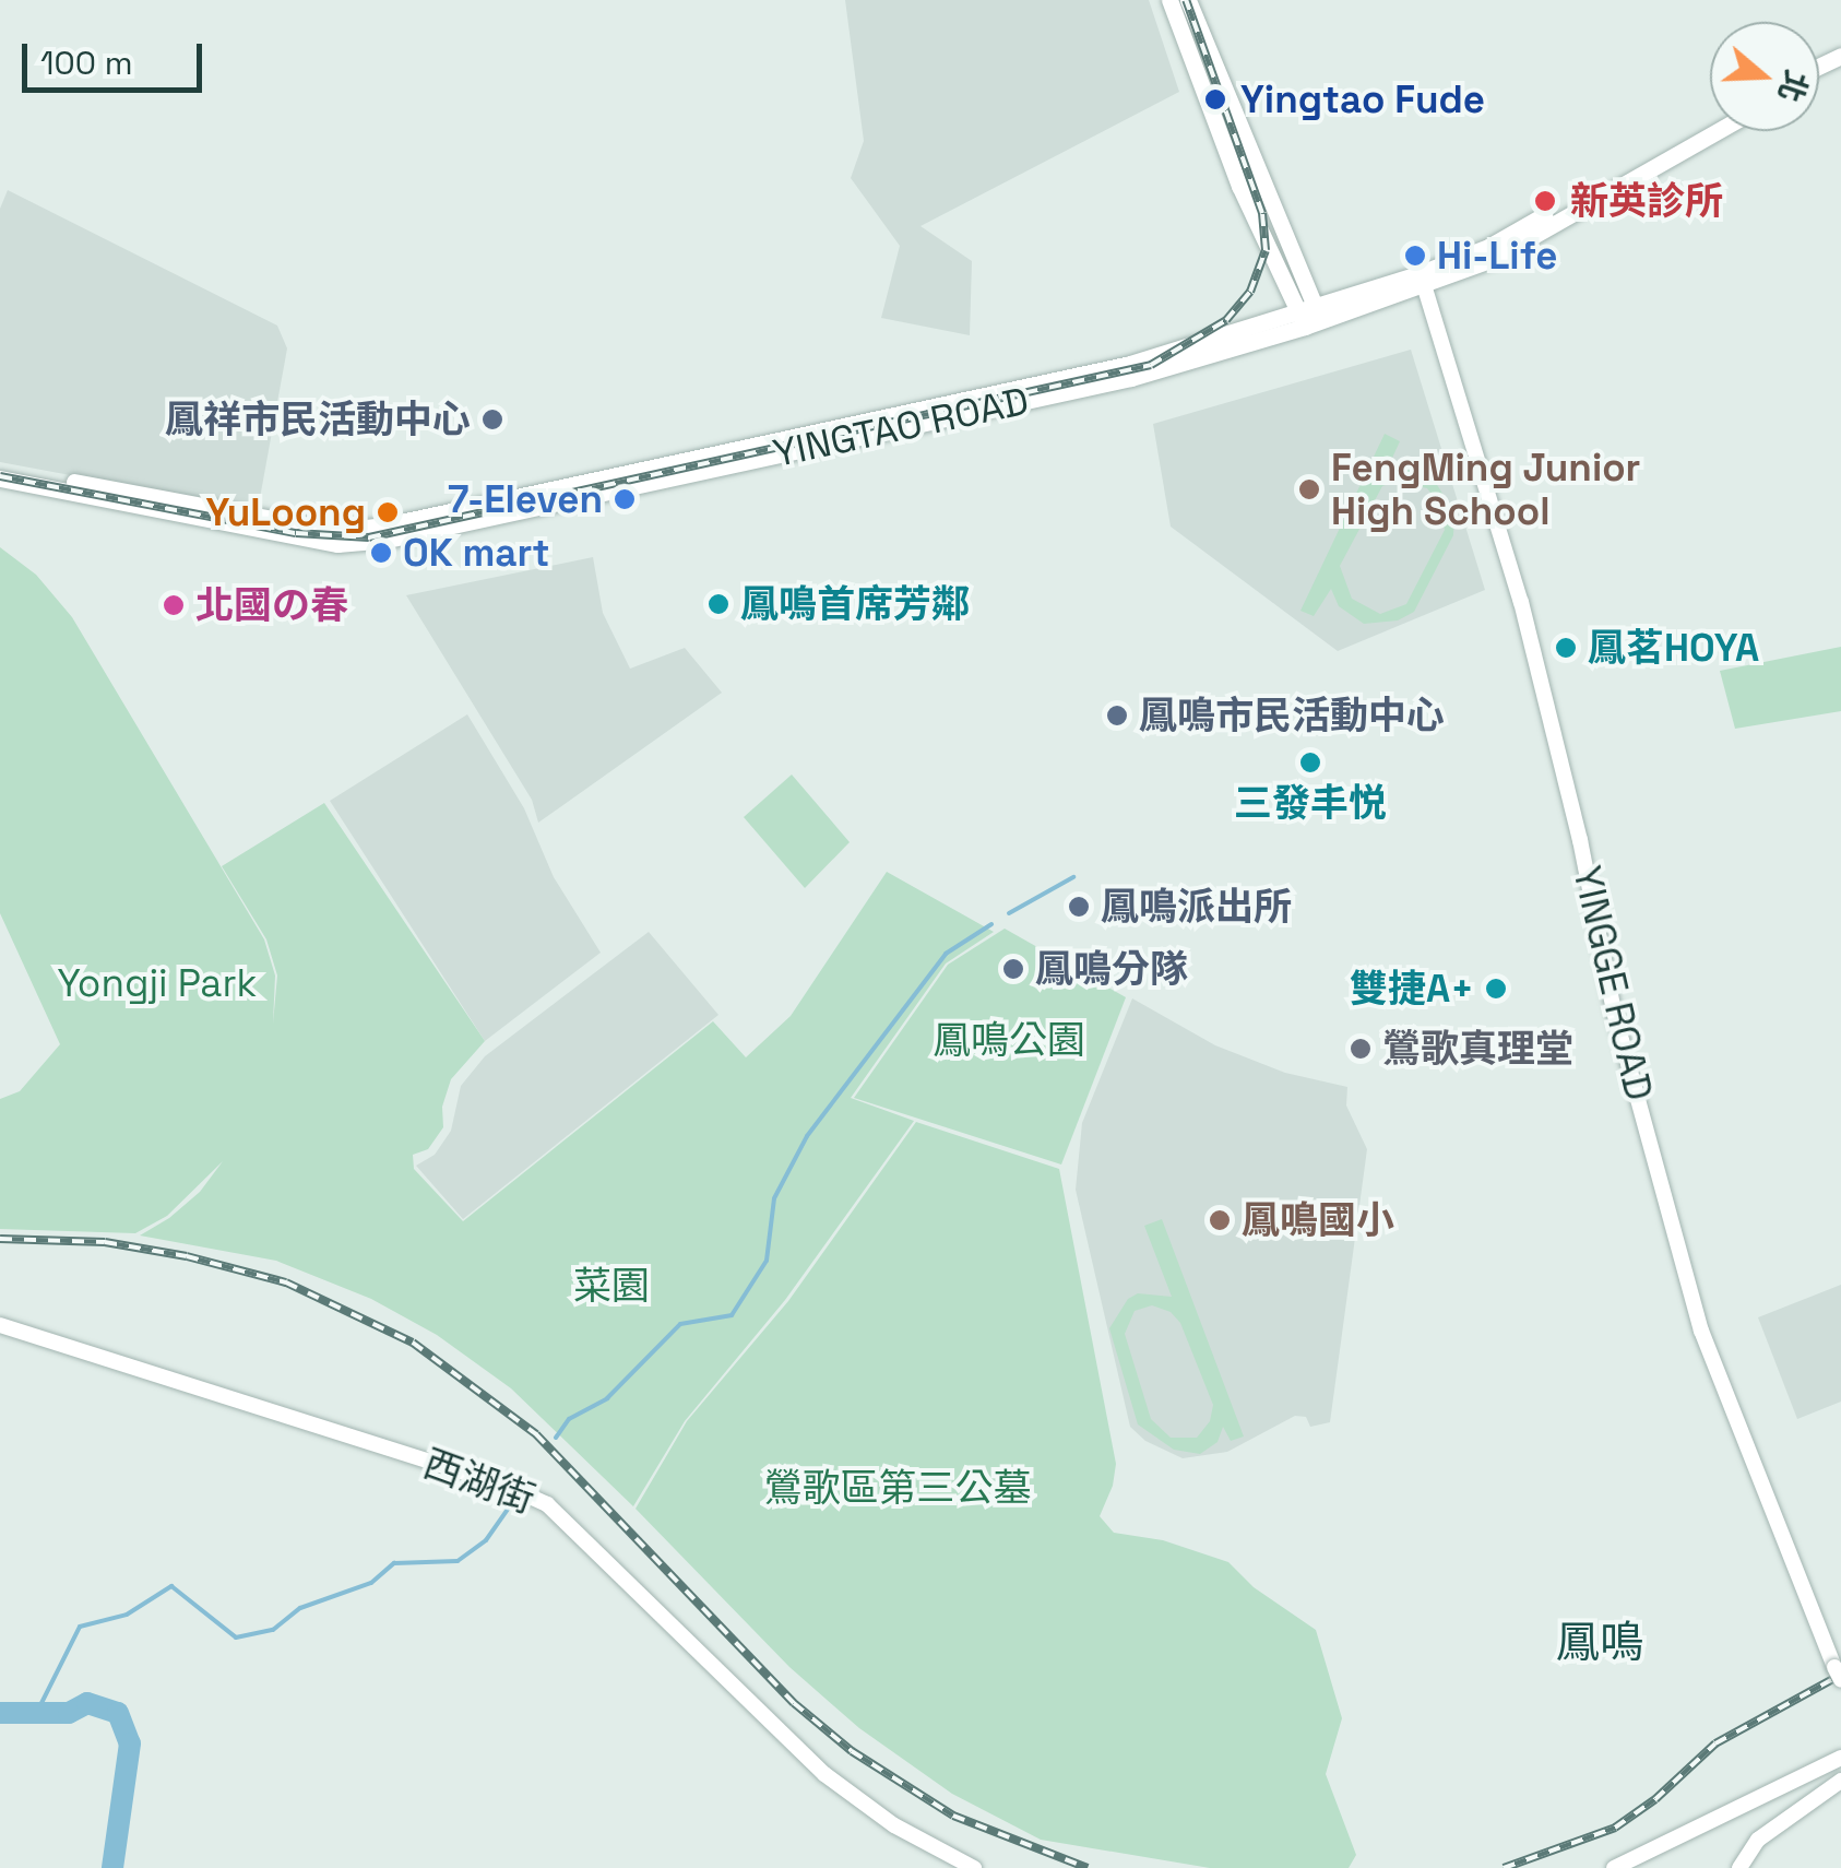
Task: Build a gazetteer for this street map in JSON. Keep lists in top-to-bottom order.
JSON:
{
  "streets": {
    "main road": ["YINGTAO ROAD"],
    "street": ["YINGGE ROAD", "西湖街"]
  },
  "crossings": [
    ["YINGTAO ROAD", "YINGGE ROAD"]
  ],
  "districts": ["鳳鳴"],
  "parks": [
    "Yongji Park",
    "鳳鳴公園",
    "菜園",
    "鶯歌區第三公墓"
  ],
  "places": [
    "Yingtao Fude",
    "新英診所",
    "Hi-Life",
    "鳳祥市民活動中心",
    "FengMing Junior High School",
    "7-Eleven",
    "YuLoong",
    "OK mart",
    "鳳鳴首席芳鄰",
    "北國の春",
    "鳳茗HOYA",
    "鳳鳴市民活動中心",
    "三發丰悦",
    "鳳鳴派出所",
    "鳳鳴分隊",
    "雙捷A+",
    "鶯歌真理堂",
    "鳳鳴國小"
  ],
  "scale_bar": "100 m",
  "north": "right"
}
